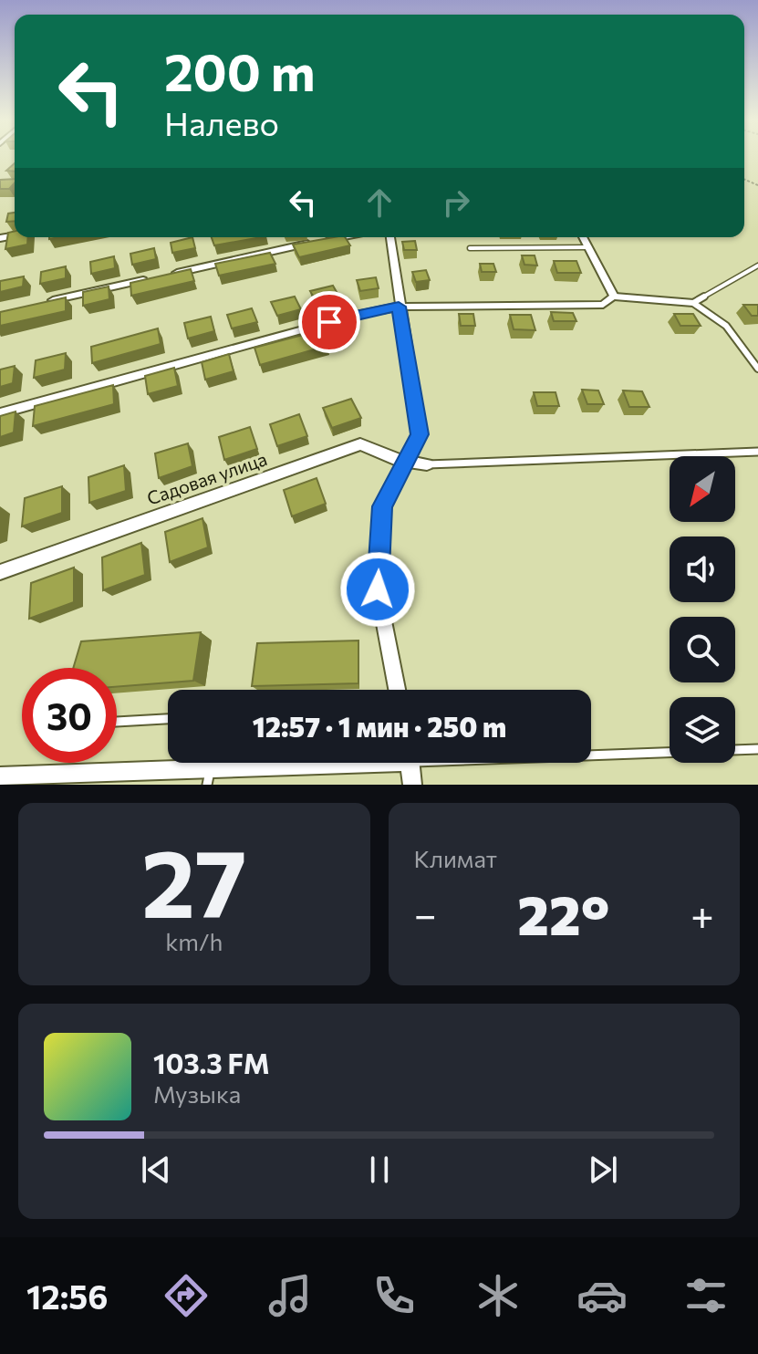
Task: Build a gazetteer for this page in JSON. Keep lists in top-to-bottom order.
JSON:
{
  "streets": {
    "street": ["Садовая улица"]
  },
  "north": "bottom left",
  "page": {
    "turn": ["200 m", "Налево"],
    "limit": "30",
    "trip": "12:57 · 1 мин · 250 m",
    "tile": [
      ["27", "km/h"],
      "Климат"
    ],
    "heat": ["−", "22°", "+"],
    "song": ["103.3 FM", "Музыка"],
    "tabs": "12:56"
  }
}
